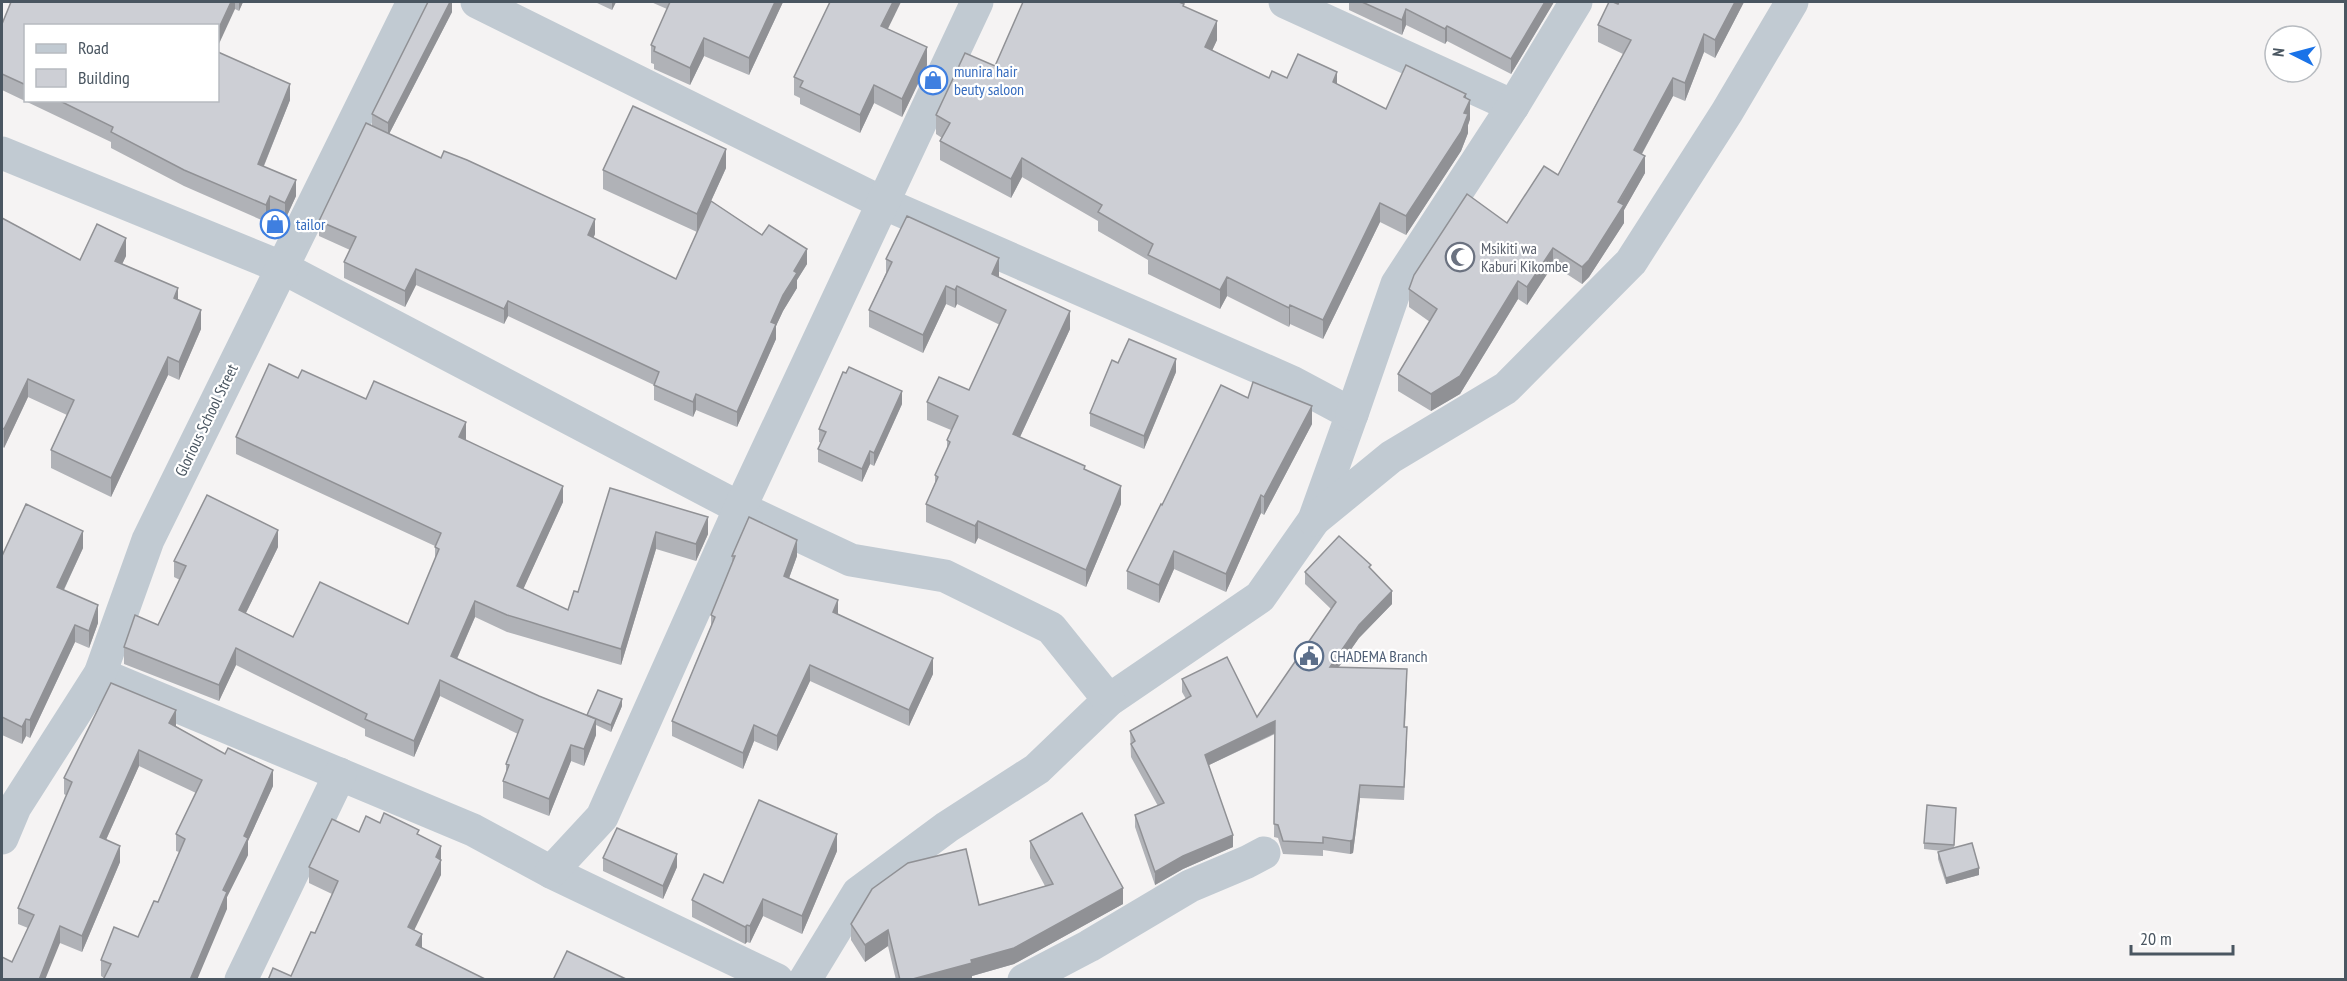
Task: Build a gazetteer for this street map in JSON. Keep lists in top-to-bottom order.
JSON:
{
  "streets": {
    "street": ["Glorious School Street"]
  },
  "places": {
    "shop": ["munira hair beuty saloon", "tailor"],
    "mosque": ["Msikiti wa Kaburi Kikombe"],
    "public building": ["CHADEMA Branch"]
  },
  "legend": ["Road", "Building"],
  "scale_bar": "20 m",
  "north": "left"
}
